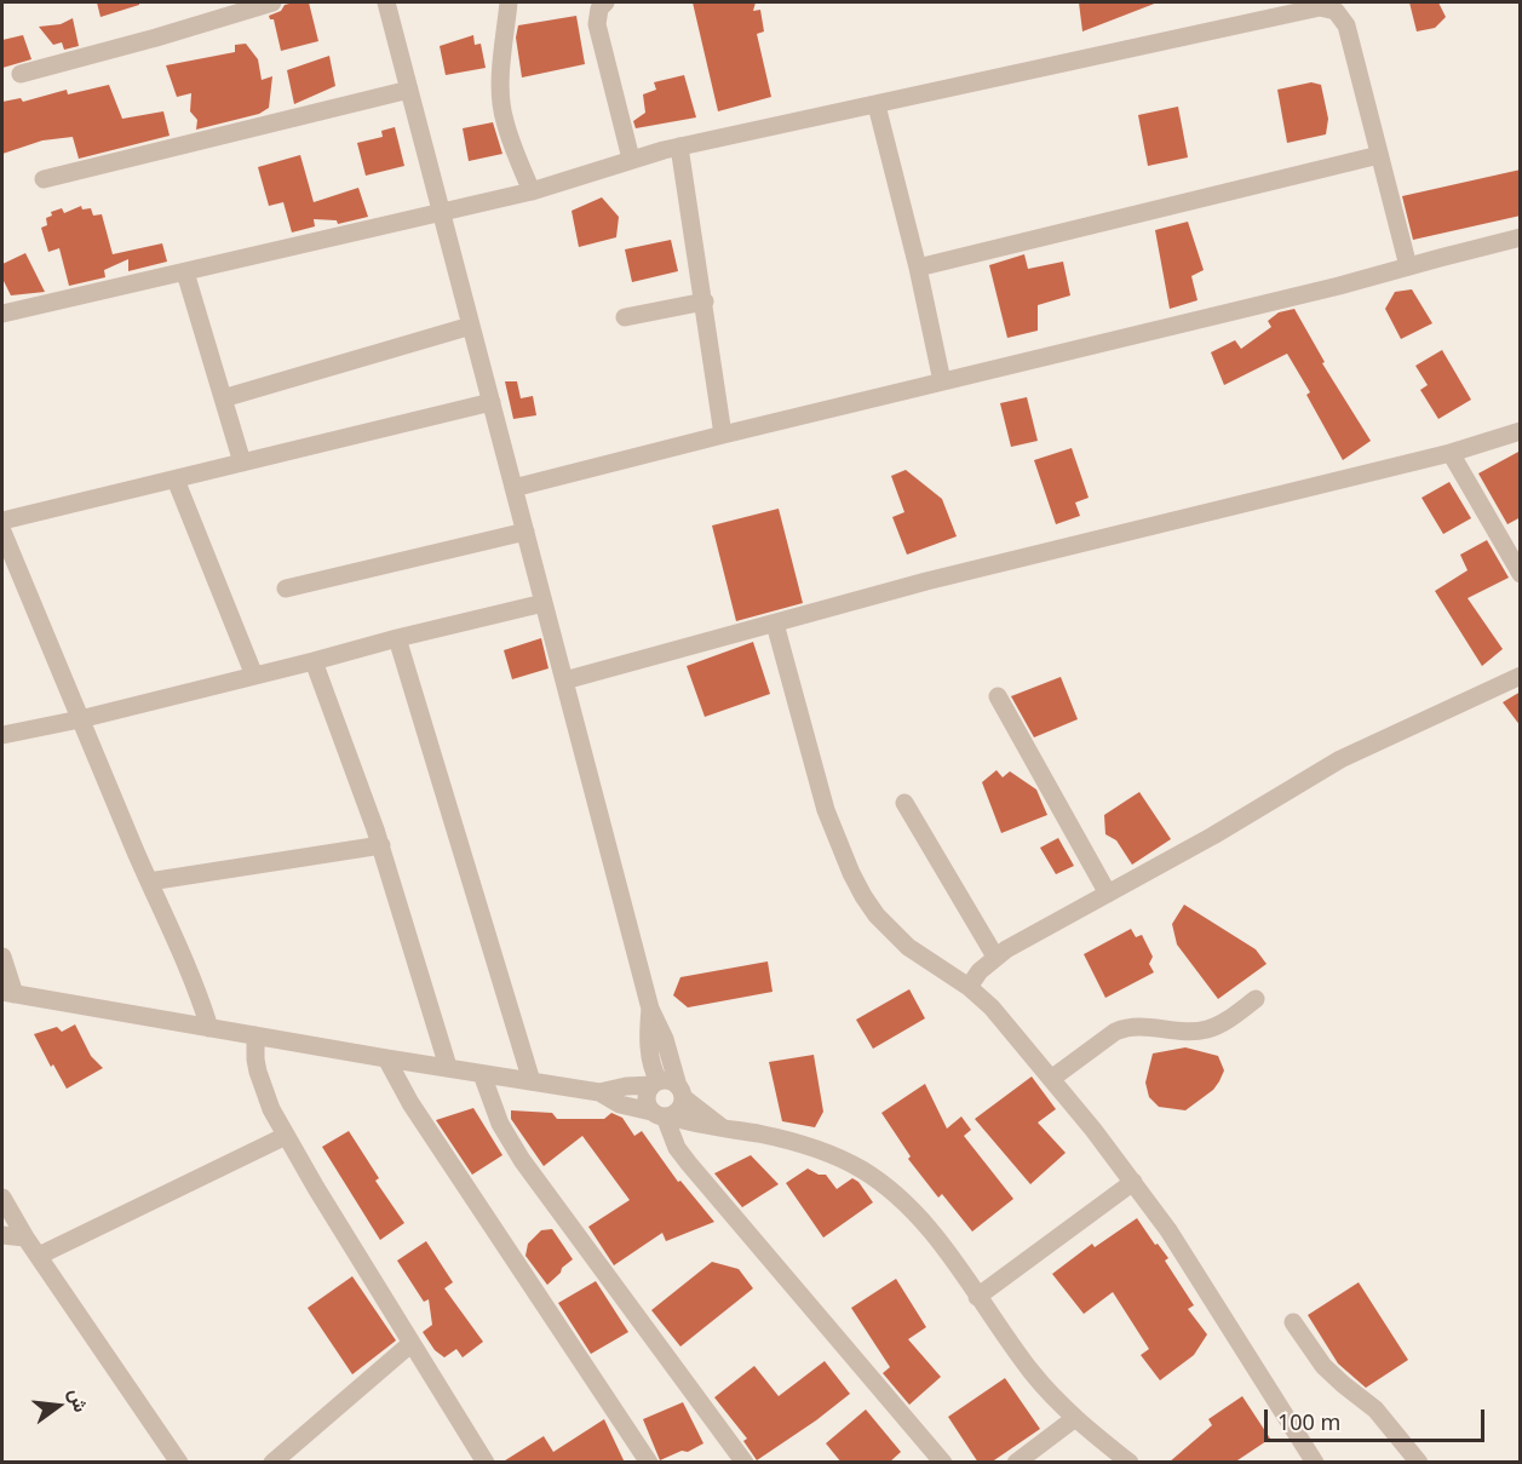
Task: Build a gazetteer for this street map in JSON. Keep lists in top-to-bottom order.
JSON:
{
  "scale_bar": "100 m",
  "north": "right"
}
